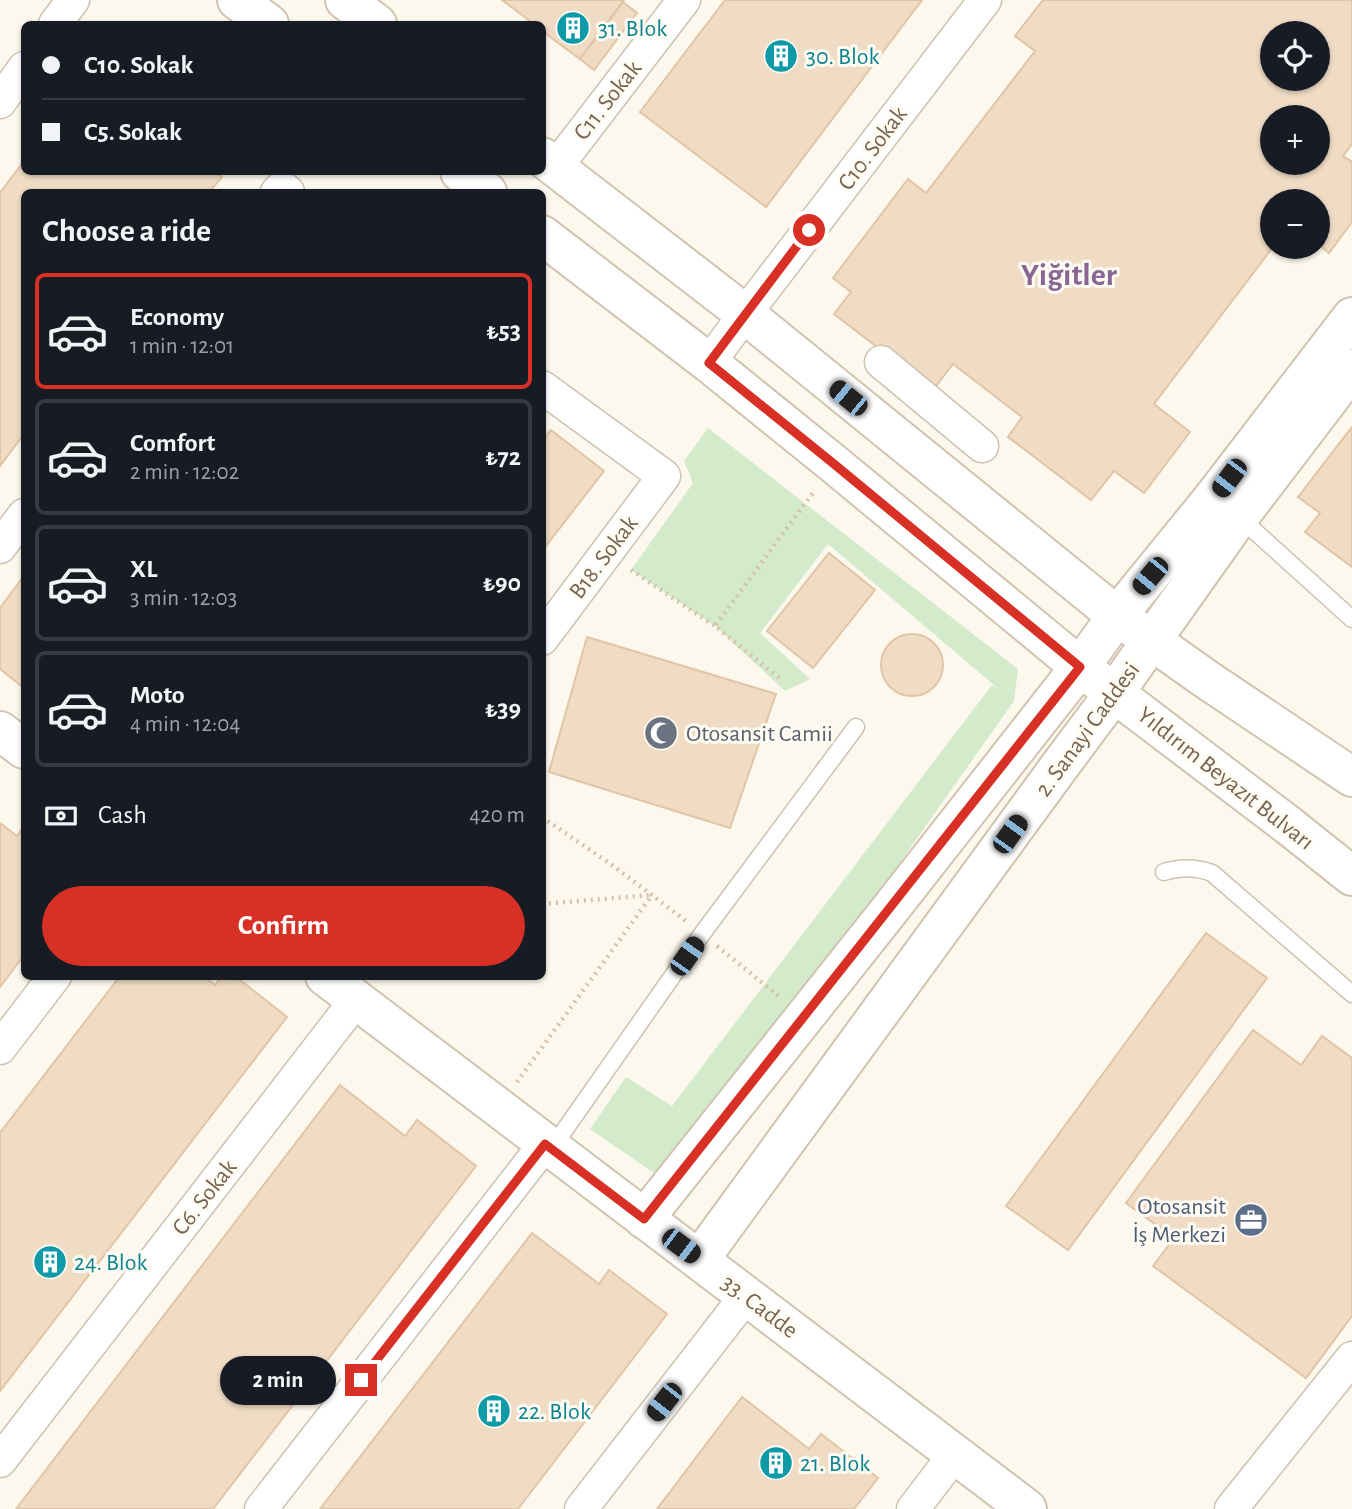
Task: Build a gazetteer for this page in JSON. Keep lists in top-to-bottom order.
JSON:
{
  "streets": {
    "main road": ["2. Sanayi Caddesi", "Yıldırım Beyazıt Bulvarı", "33. Cadde"],
    "street": [
      "C11. Sokak",
      "C10. Sokak",
      "B18. Sokak",
      "C6. Sokak"
    ]
  },
  "crossings": [
    ["C10. Sokak", "Yıldırım Beyazıt Bulvarı"],
    ["2. Sanayi Caddesi", "Yıldırım Beyazıt Bulvarı"],
    ["2. Sanayi Caddesi", "33. Cadde"],
    ["C6. Sokak", "33. Cadde"]
  ],
  "districts": ["Yiğitler"],
  "places": {
    "building": [
      "31. Blok",
      "30. Blok",
      "24. Blok",
      "22. Blok",
      "21. Blok"
    ],
    "mosque": ["Otosansit Camii"],
    "office": ["Otosansit İş Merkezi"]
  },
  "page": {
    "map_buttons": ["+", "−"],
    "banner": ["C10. Sokak", "C5. Sokak"],
    "heading": "Choose a ride",
    "list": [
      {
        "name": "Economy",
        "note": "1 min · 12:01",
        "value": "₺53"
      },
      {
        "name": "Comfort",
        "note": "2 min · 12:02",
        "value": "₺72"
      },
      {
        "name": "XL",
        "note": "3 min · 12:03",
        "value": "₺90"
      },
      {
        "name": "Moto",
        "note": "4 min · 12:04",
        "value": "₺39"
      }
    ],
    "pay": ["Cash", "420 m"],
    "buttons": "Confirm",
    "bubble": "2 min"
  }
}
